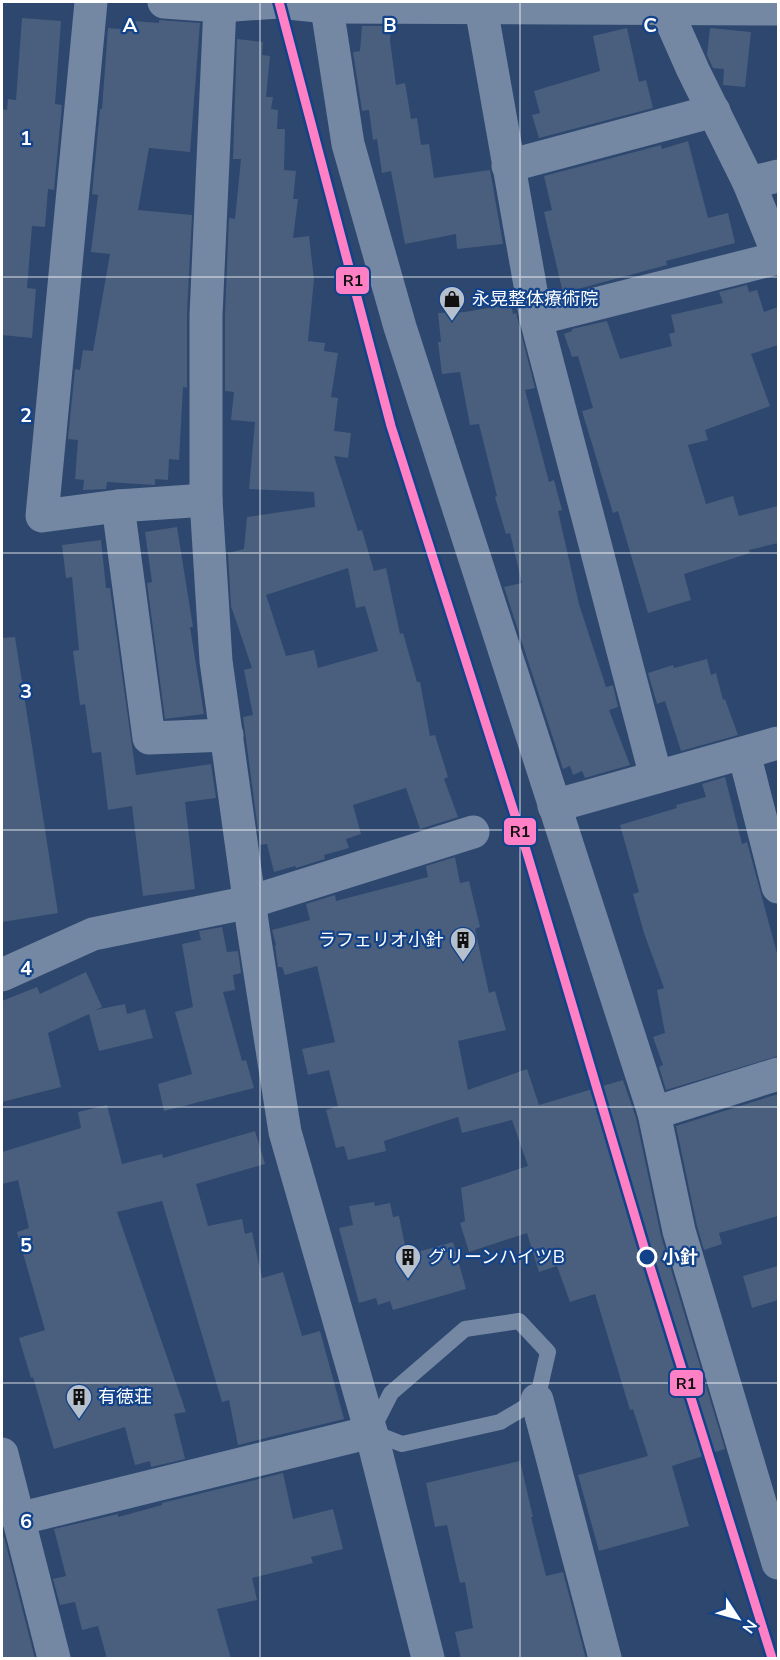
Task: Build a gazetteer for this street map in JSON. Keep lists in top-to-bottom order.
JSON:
{
  "places": {
    "shop": ["永晃整体療術院"],
    "building": ["ラフェリオ小針", "グリーンハイツB", "有徳荘"],
    "other": ["小針"]
  },
  "lines": ["transit line R1"],
  "north": "bottom right",
  "grid": {
    "columns": ["A", "B", "C"],
    "rows": [
      "1",
      "2",
      "3",
      "4",
      "5",
      "6"
    ]
  }
}
